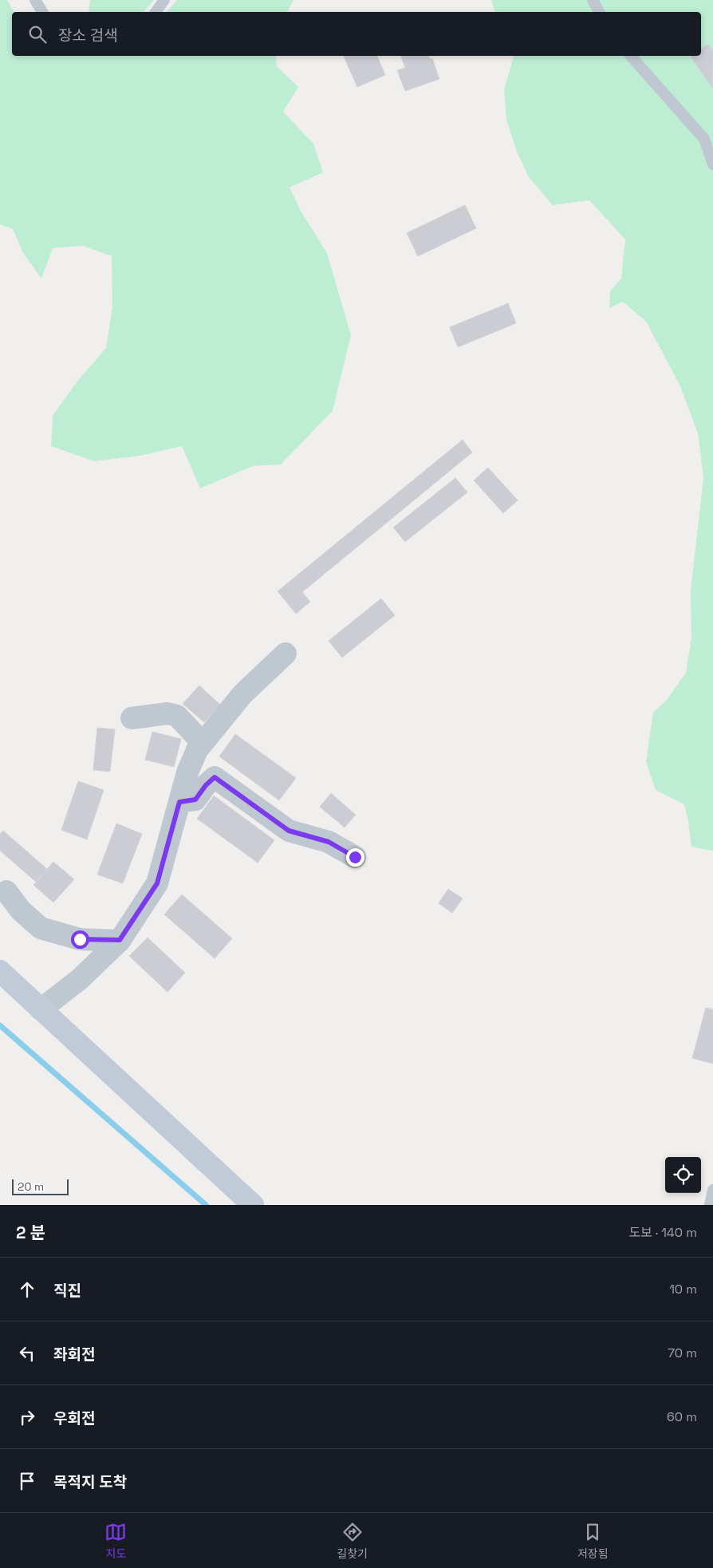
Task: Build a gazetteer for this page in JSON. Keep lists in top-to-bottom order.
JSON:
{
  "scale_bar": "20 m",
  "page": {
    "search": "장소 검색",
    "scale": "20 m",
    "heading": ["2 분", "도보 · 140 m"],
    "list": [
      ["직진", "10 m"],
      ["좌회전", "70 m"],
      ["우회전", "60 m"],
      "목적지 도착"
    ],
    "nav": ["지도", "길찾기", "저장됨"]
  }
}
